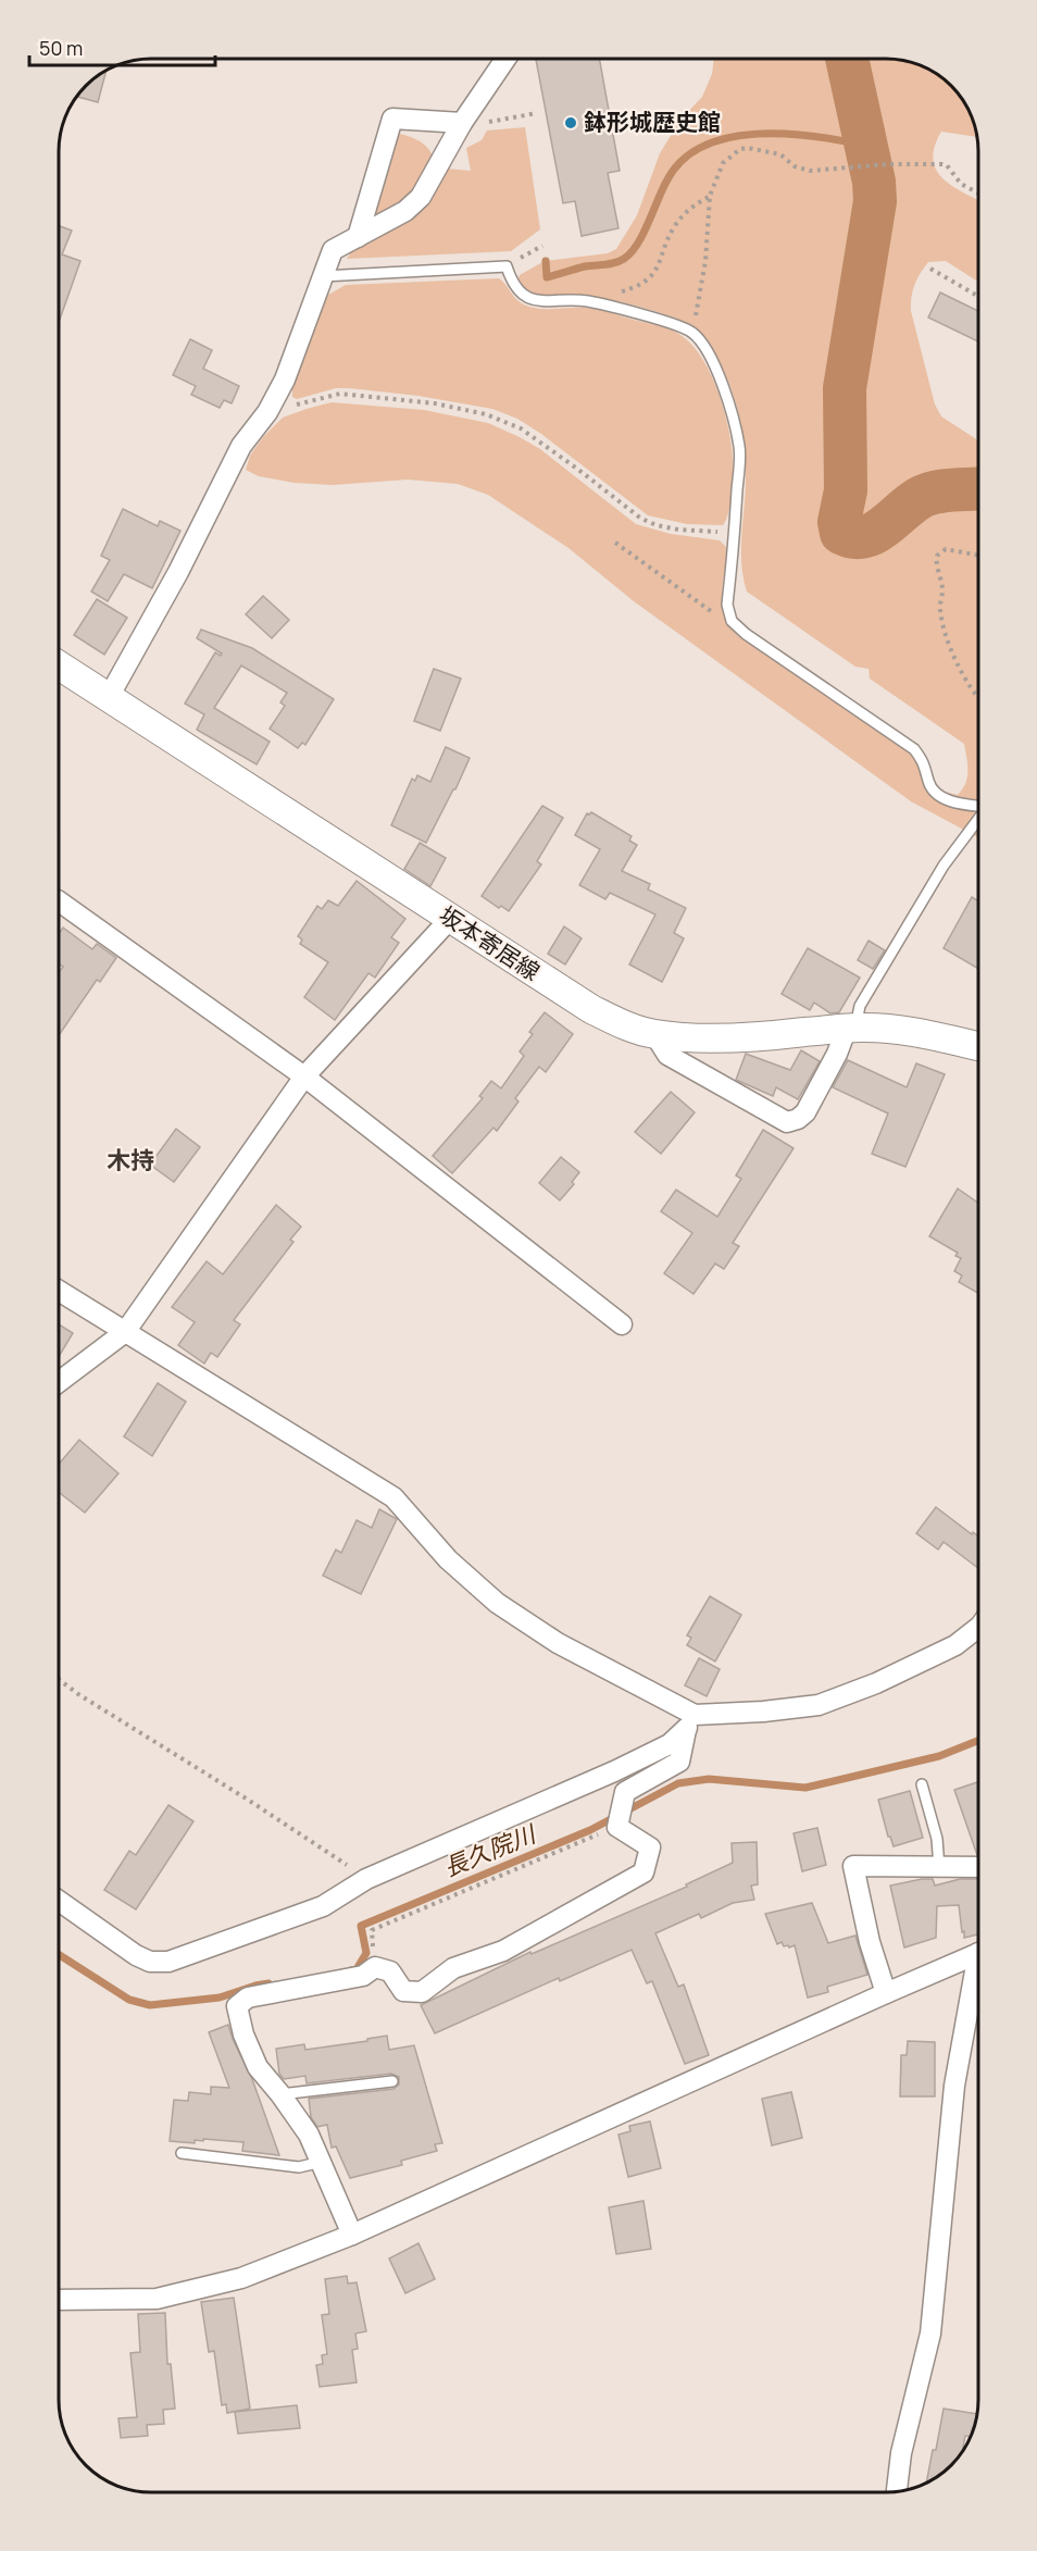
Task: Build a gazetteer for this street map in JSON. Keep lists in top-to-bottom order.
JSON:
{
  "streets": {
    "main road": ["坂本寄居線"]
  },
  "districts": ["木持"],
  "water": ["長久院川"],
  "places": ["鉢形城歴史館"],
  "scale_bar": "50 m"
}
